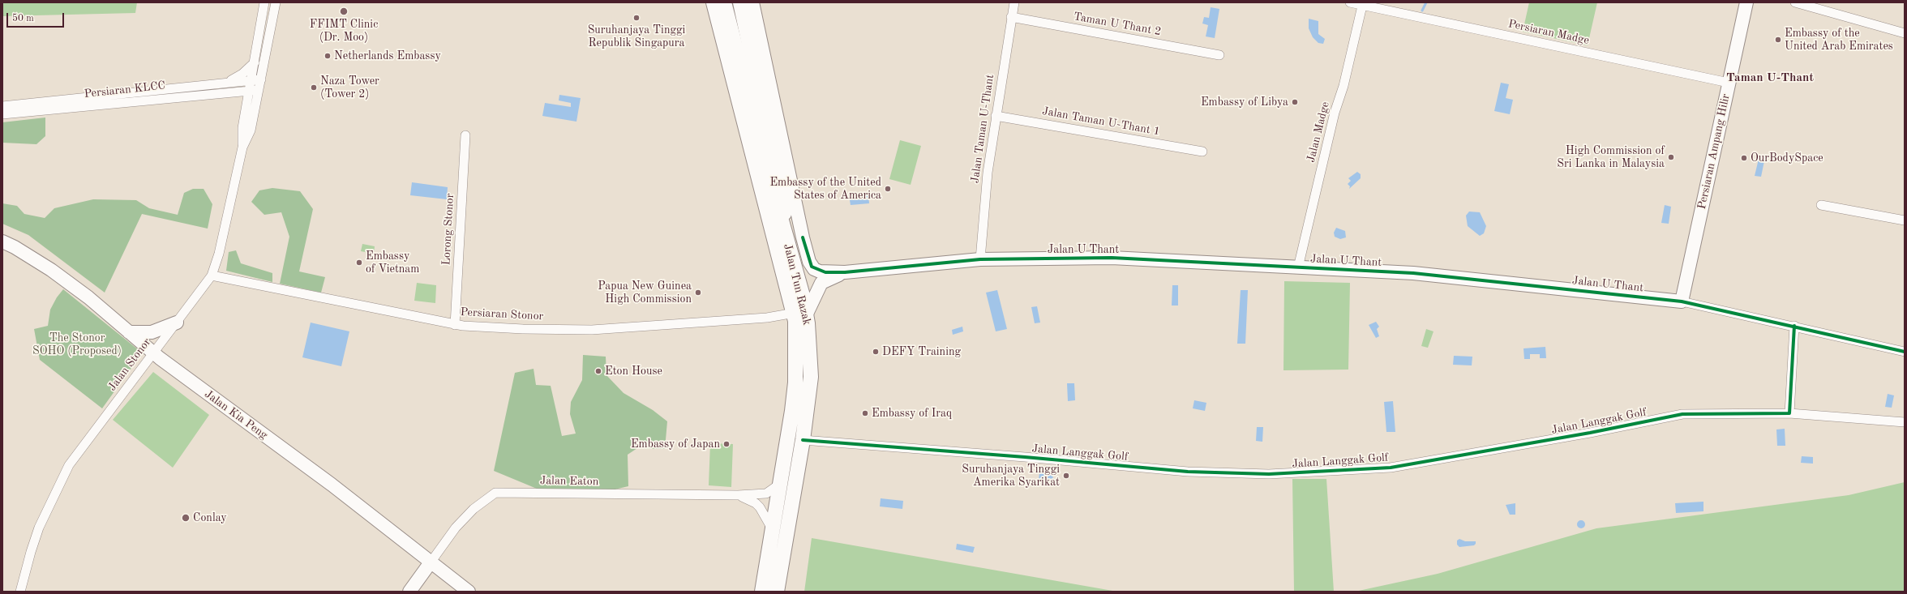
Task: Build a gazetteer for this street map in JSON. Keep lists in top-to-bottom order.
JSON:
{
  "streets": {
    "main road": ["Jalan Tun Razak"],
    "street": [
      "Taman U Thant 2",
      "Persiaran Madge",
      "Persiaran KLCC",
      "Jalan Taman U-Thant 1",
      "Jalan Taman U-Thant",
      "Jalan Madge",
      "Persiaran Ampang Hilir",
      "Lorong Stonor",
      "Jalan U Thant",
      "Persiaran Stonor",
      "Jalan Stonor",
      "Jalan Kia Peng",
      "Jalan Langgak Golf",
      "Jalan Eaton"
    ]
  },
  "crossings": [
    ["Taman U Thant 2", "Jalan Taman U-Thant"],
    ["Persiaran Madge", "Jalan Madge"],
    ["Persiaran Madge", "Persiaran Ampang Hilir"],
    ["Persiaran KLCC", "Jalan Stonor"],
    ["Jalan Taman U-Thant 1", "Jalan Taman U-Thant"],
    ["Jalan Taman U-Thant", "Jalan U Thant"],
    ["Jalan Madge", "Jalan U Thant"],
    ["Persiaran Ampang Hilir", "Jalan U Thant"],
    ["Lorong Stonor", "Persiaran Stonor"],
    ["Jalan U Thant", "Jalan Tun Razak"],
    ["Jalan U Thant", "Persiaran Stonor"],
    ["Jalan Tun Razak", "Persiaran Stonor"],
    ["Jalan Tun Razak", "Jalan Langgak Golf"],
    ["Jalan Tun Razak", "Jalan Eaton"],
    ["Persiaran Stonor", "Jalan Stonor"],
    ["Jalan Stonor", "Jalan Kia Peng"],
    ["Jalan Kia Peng", "Jalan Eaton"]
  ],
  "districts": ["Taman U-Thant"],
  "parks": ["The Stonor SOHO (Proposed)"],
  "places": [
    "FFIMT Clinic (Dr. Moo)",
    "Suruhanjaya Tinggi Republik Singapura",
    "Embassy of the United Arab Emirates",
    "Netherlands Embassy",
    "Naza Tower (Tower 2)",
    "Embassy of Libya",
    "High Commission of Sri Lanka in Malaysia",
    "OurBodySpace",
    "Embassy of the United States of America",
    "Embassy of Vietnam",
    "Papua New Guinea High Commission",
    "DEFY Training",
    "Eton House",
    "Embassy of Iraq",
    "Embassy of Japan",
    "Suruhanjaya Tinggi Amerika Syarikat",
    "Conlay"
  ],
  "scale_bar": "50 m"
}
